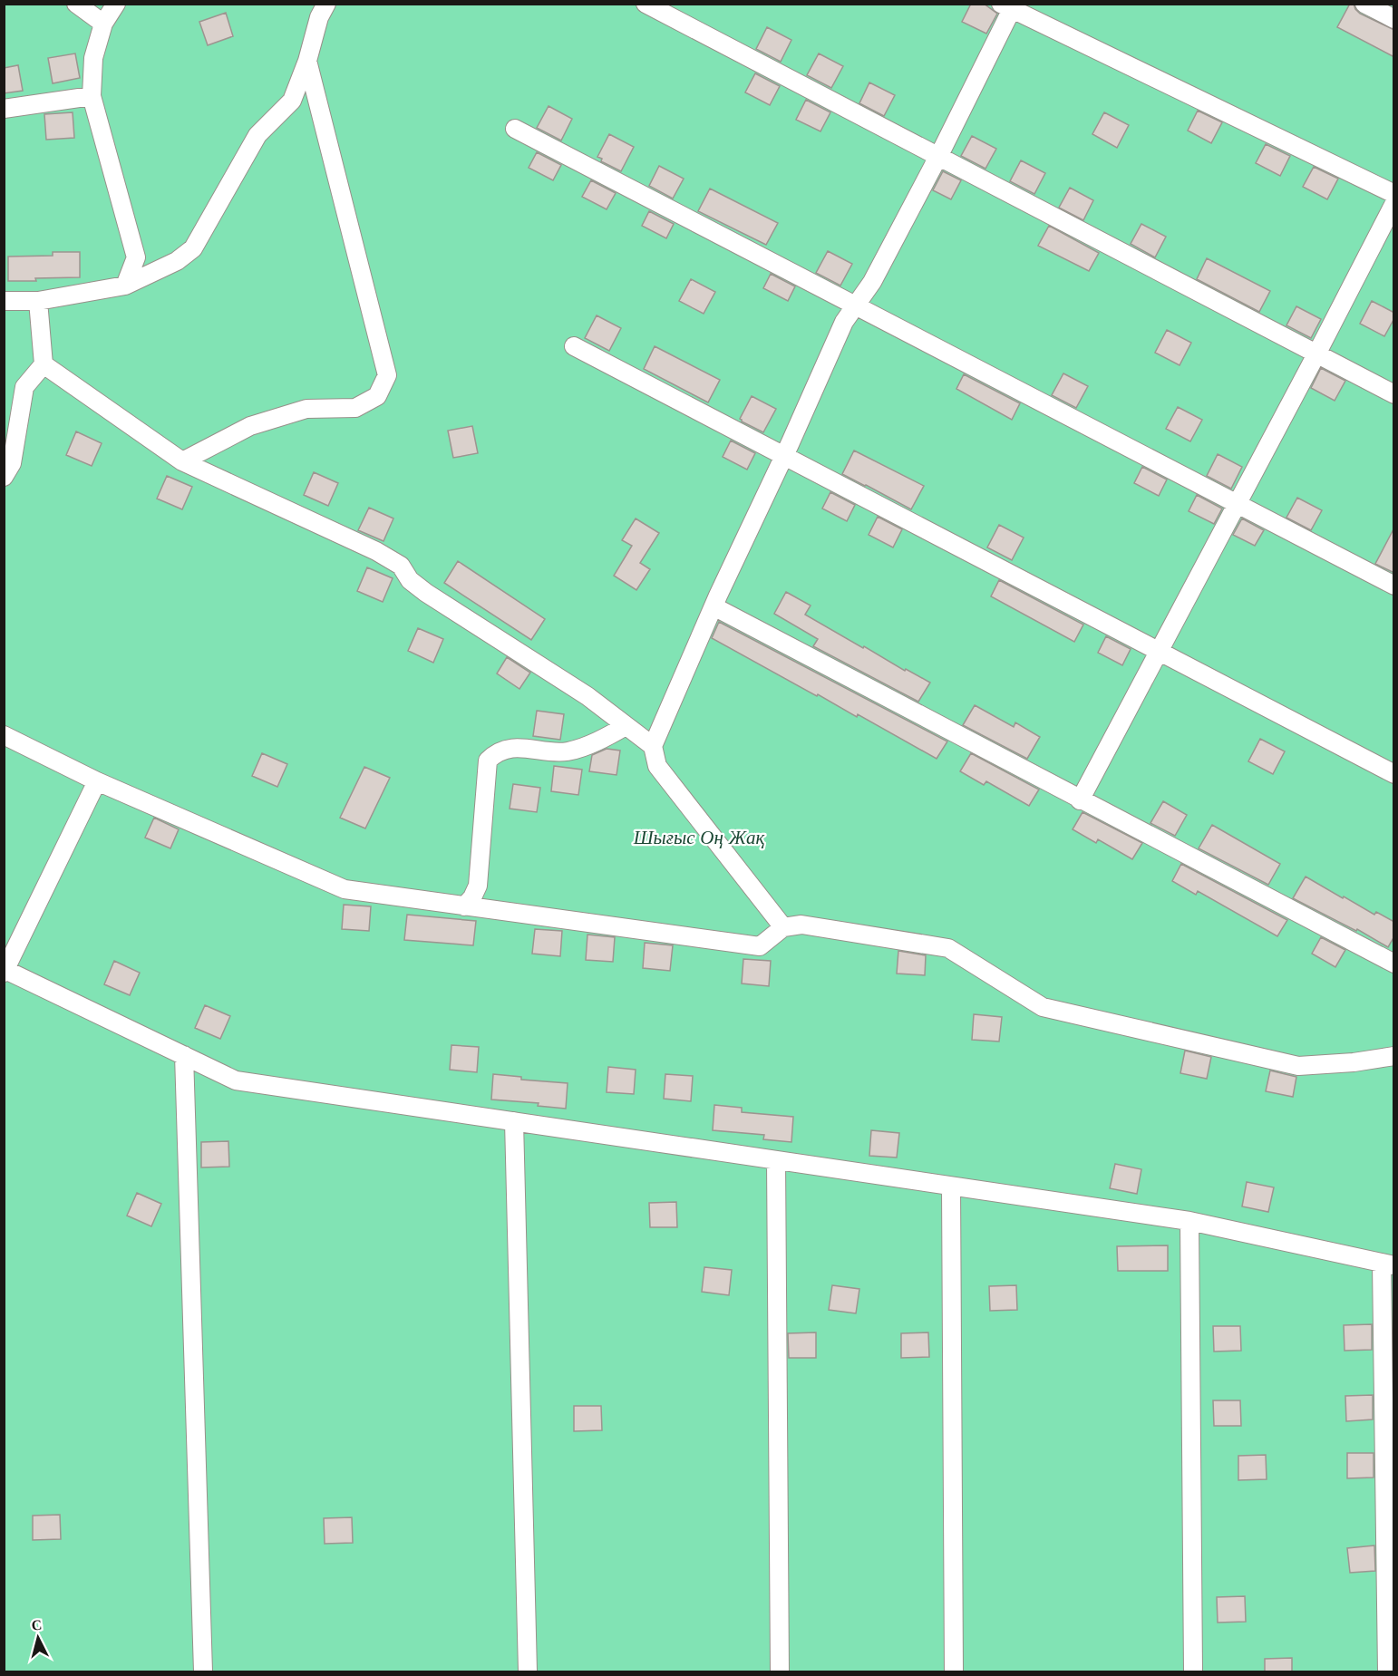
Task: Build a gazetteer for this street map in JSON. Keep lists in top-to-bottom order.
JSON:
{
  "parks": ["Шығыс Оң Жақ"],
  "north": "top"
}
